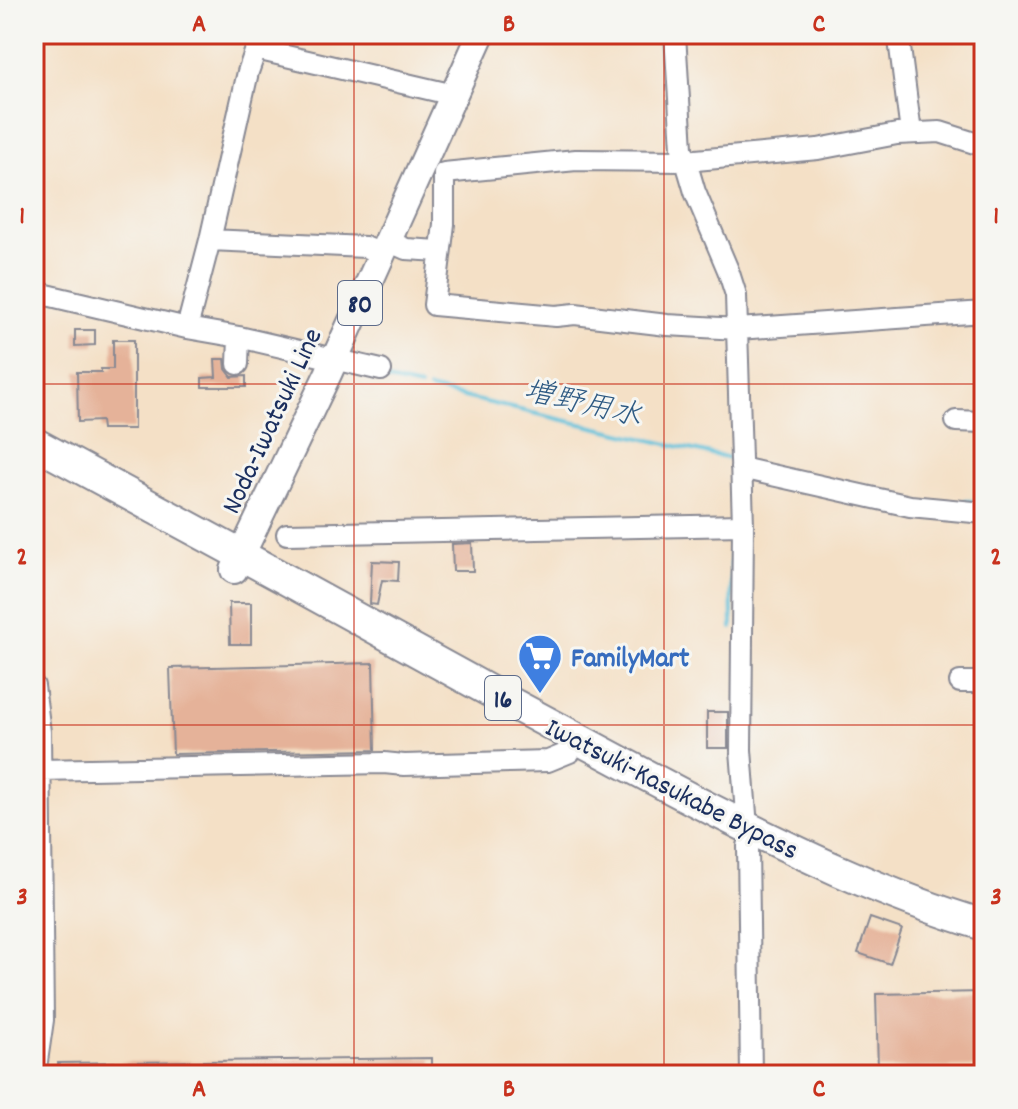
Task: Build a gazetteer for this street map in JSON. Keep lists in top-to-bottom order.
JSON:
{
  "streets": {
    "highway": ["16", "Iwatsuki-Kasukabe Bypass"],
    "main road": ["80", "Noda-Iwatsuki Line"]
  },
  "crossings": [
    ["Noda-Iwatsuki Line", "Iwatsuki-Kasukabe Bypass"]
  ],
  "water": ["増野用水"],
  "places": {
    "supermarket": ["FamilyMart"]
  },
  "grid": {
    "columns": ["A", "B", "C"],
    "rows": ["1", "2", "3"]
  }
}
